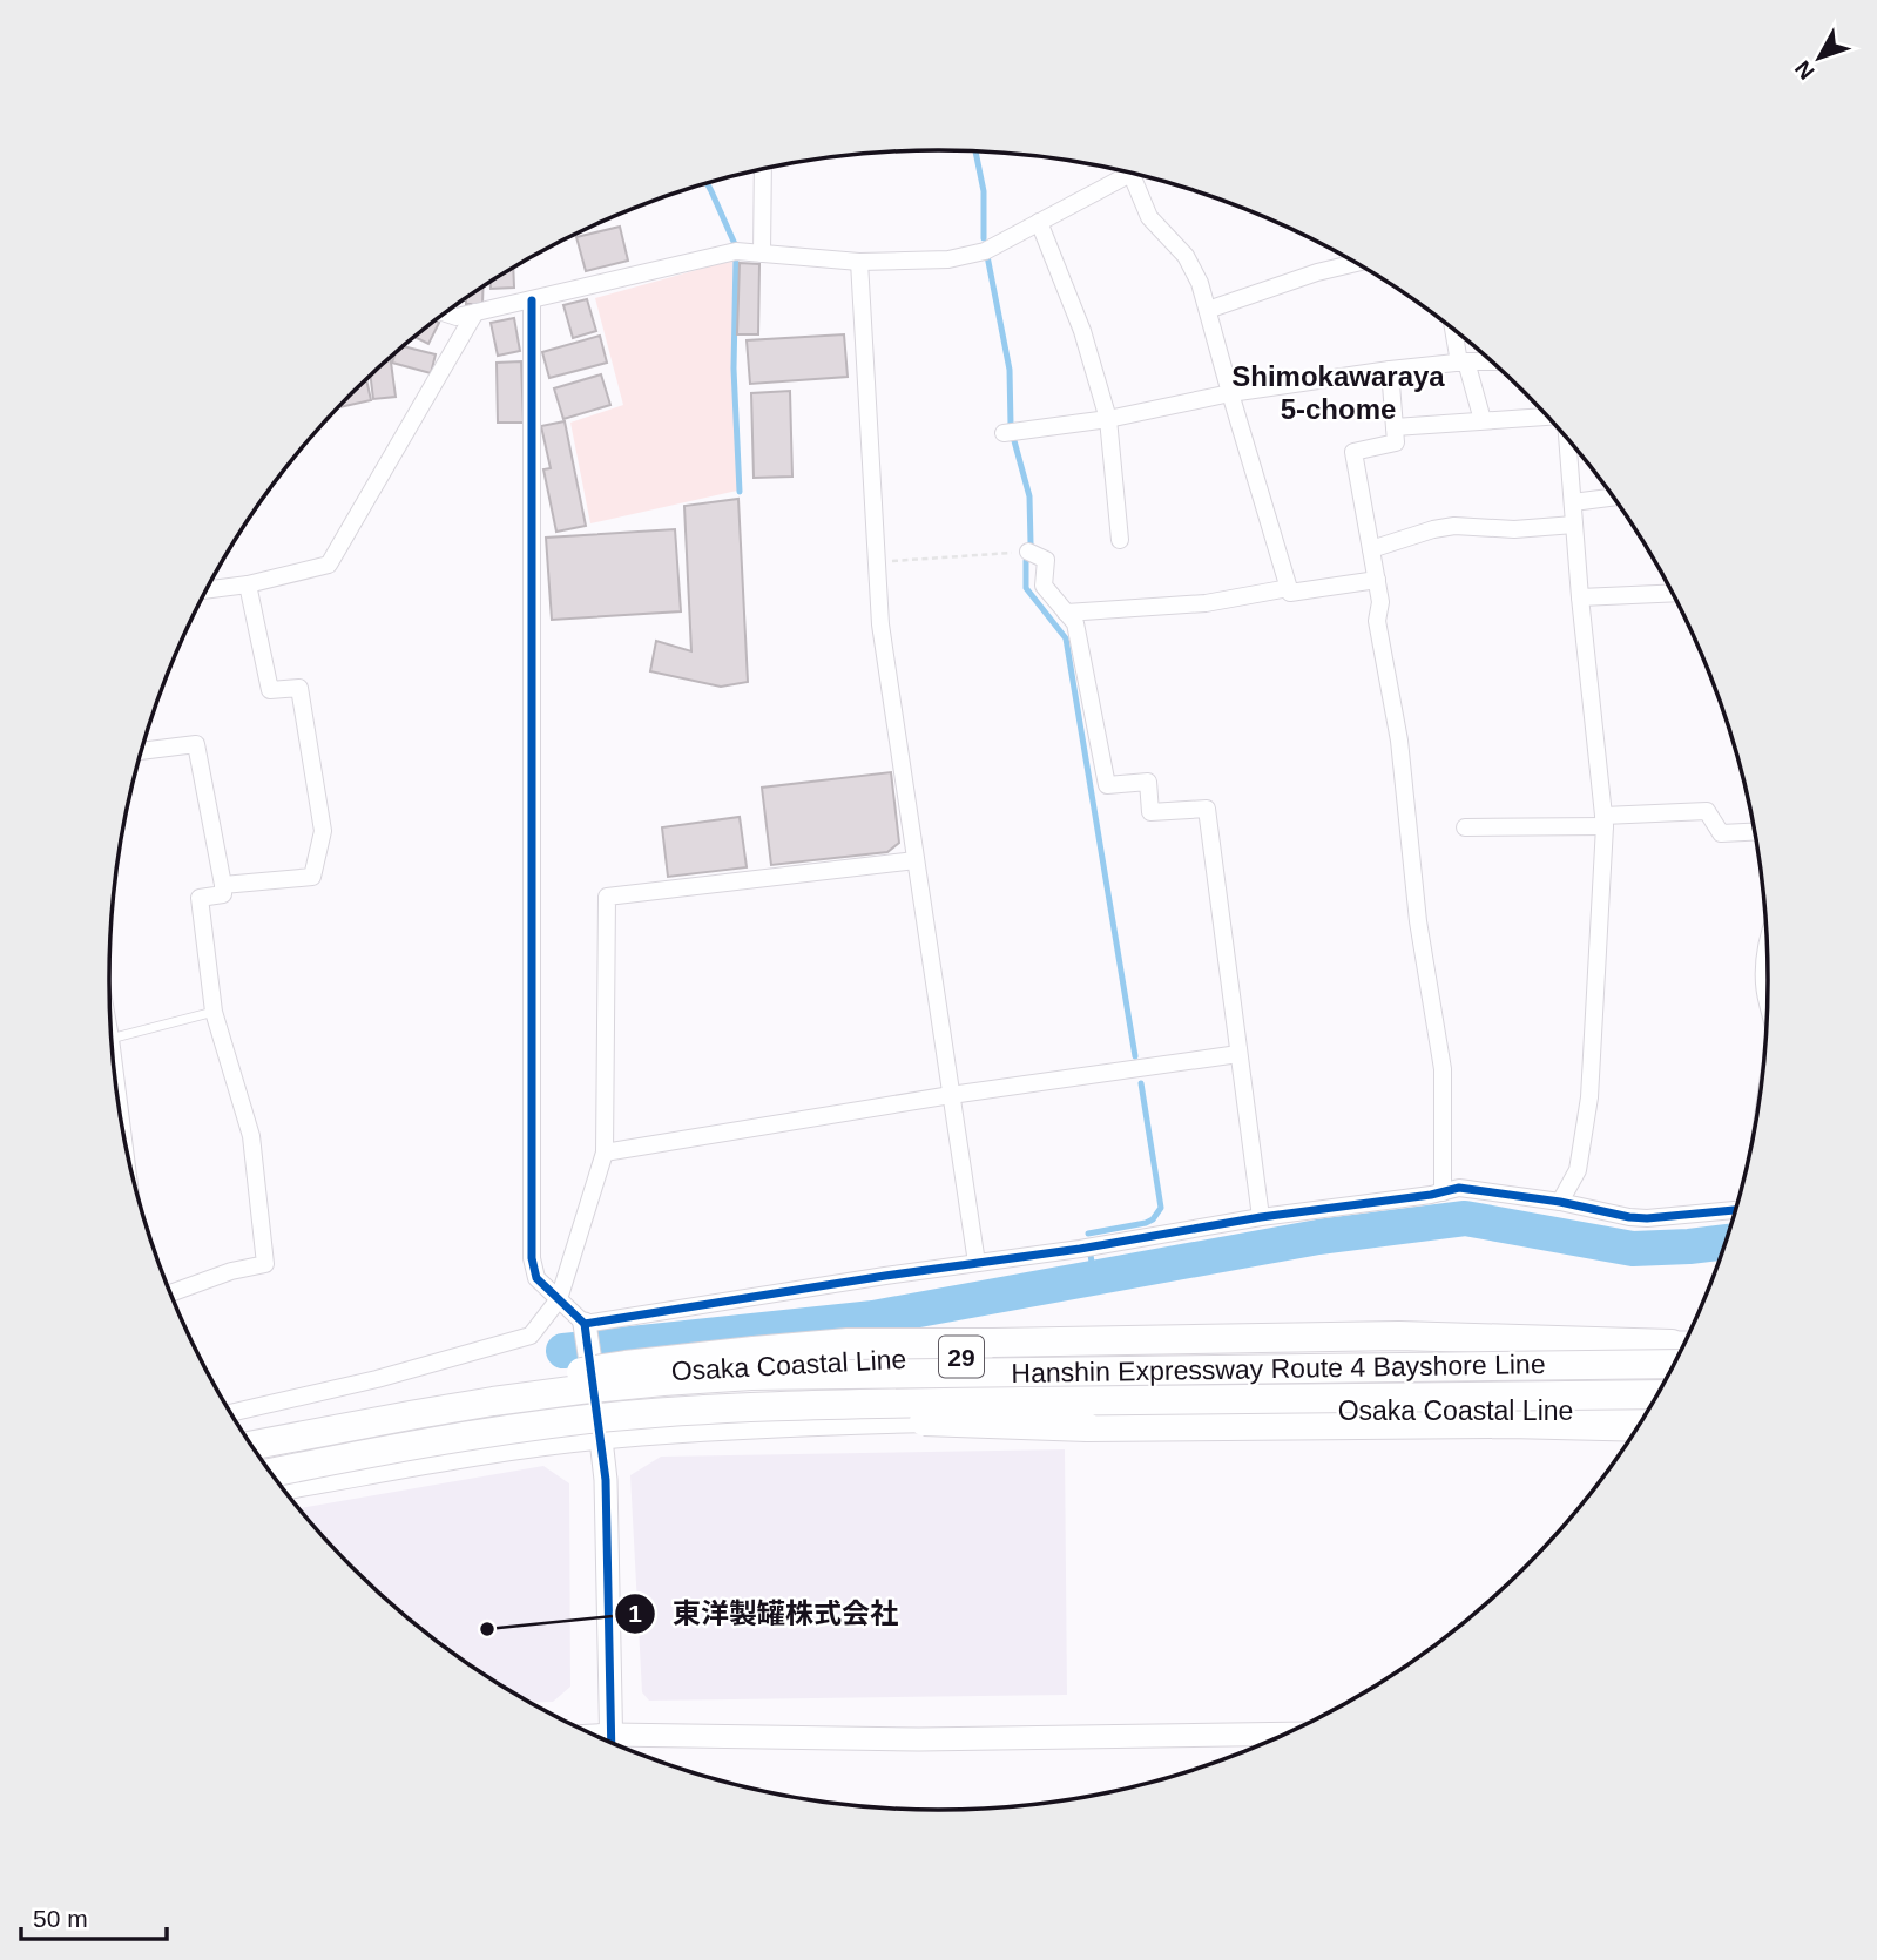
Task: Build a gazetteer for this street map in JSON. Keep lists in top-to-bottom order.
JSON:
{
  "streets": {
    "highway": ["Hanshin Expressway Route 4 Bayshore Line"],
    "main road": ["29", "Osaka Coastal Line"]
  },
  "districts": ["Shimokawaraya 5-chome"],
  "places": ["東洋製罐株式会社"],
  "scale_bar": "50 m",
  "north": "bottom left"
}
